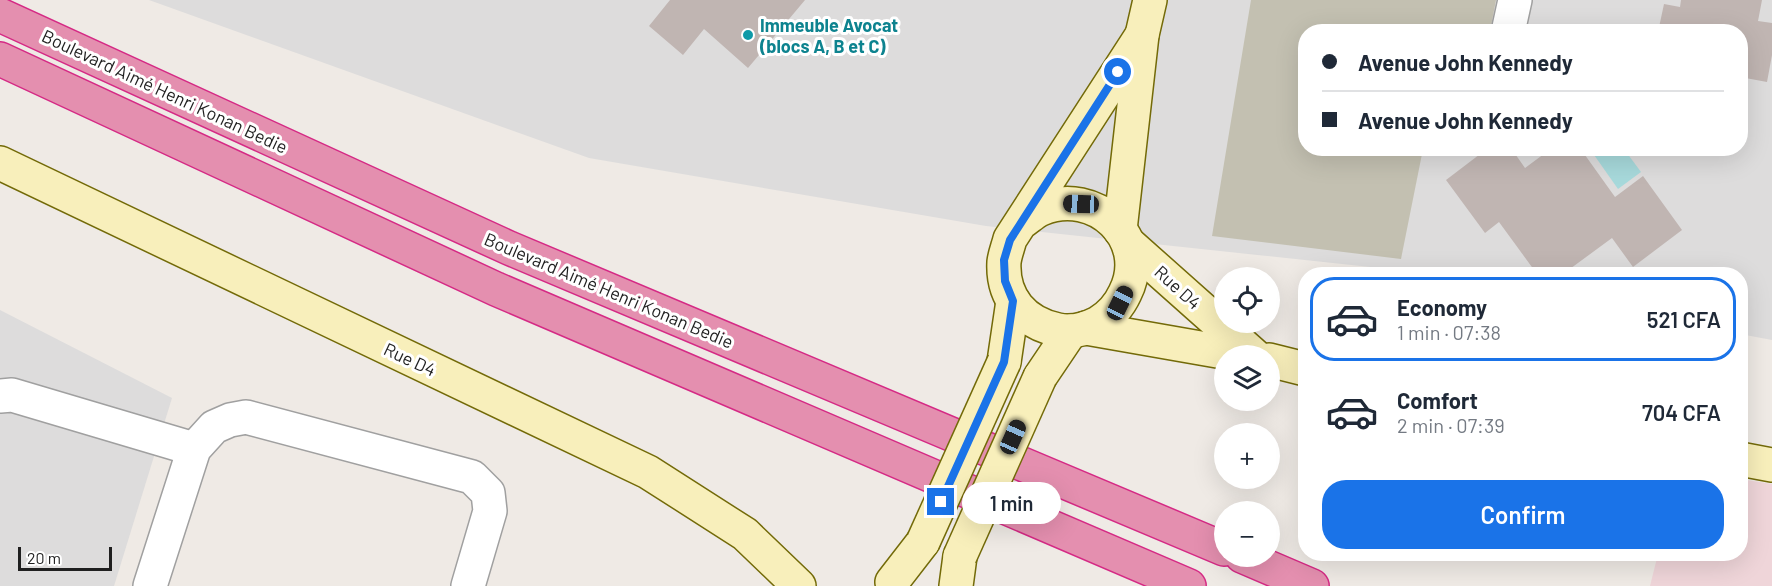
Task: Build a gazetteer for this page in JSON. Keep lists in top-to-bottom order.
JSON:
{
  "streets": {
    "highway": ["Boulevard Aimé Henri Konan Bedie"],
    "main road": ["Rue D4"]
  },
  "places": ["Immeuble Avocat (blocs A, B et C)"],
  "scale_bar": "20 m",
  "page": {
    "banner": ["Avenue John Kennedy", "Avenue John Kennedy"],
    "map_buttons": ["+", "−"],
    "list": [
      {
        "name": "Economy",
        "note": "1 min · 07:38",
        "value": "521 CFA"
      },
      {
        "name": "Comfort",
        "note": "2 min · 07:39",
        "value": "704 CFA"
      }
    ],
    "buttons": "Confirm",
    "bubble": "1 min",
    "scale": "20 m"
  }
}
